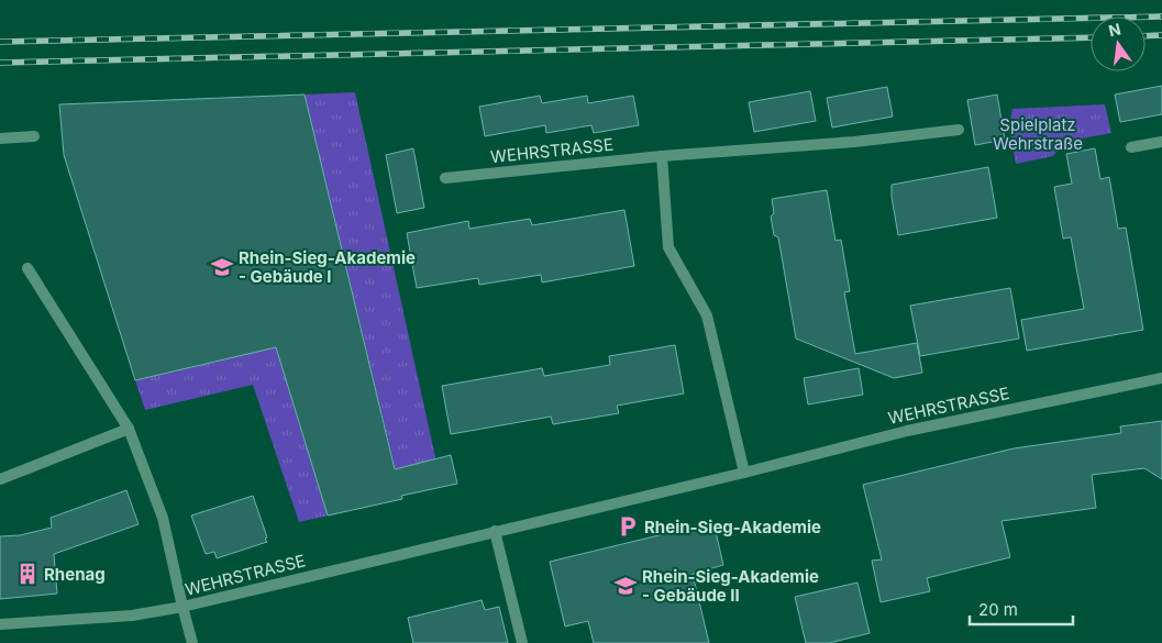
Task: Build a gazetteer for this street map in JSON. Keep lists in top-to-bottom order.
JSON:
{
  "streets": {
    "street": ["WEHRSTRASSE"]
  },
  "parks": ["Spielplatz Wehrstraße"],
  "places": {
    "school or university": ["Rhein-Sieg-Akademie - Gebäude I", "Rhein-Sieg-Akademie - Gebäude II"],
    "parking": ["Rhein-Sieg-Akademie"],
    "building": ["Rhenag"]
  },
  "scale_bar": "20 m",
  "north": "top"
}
